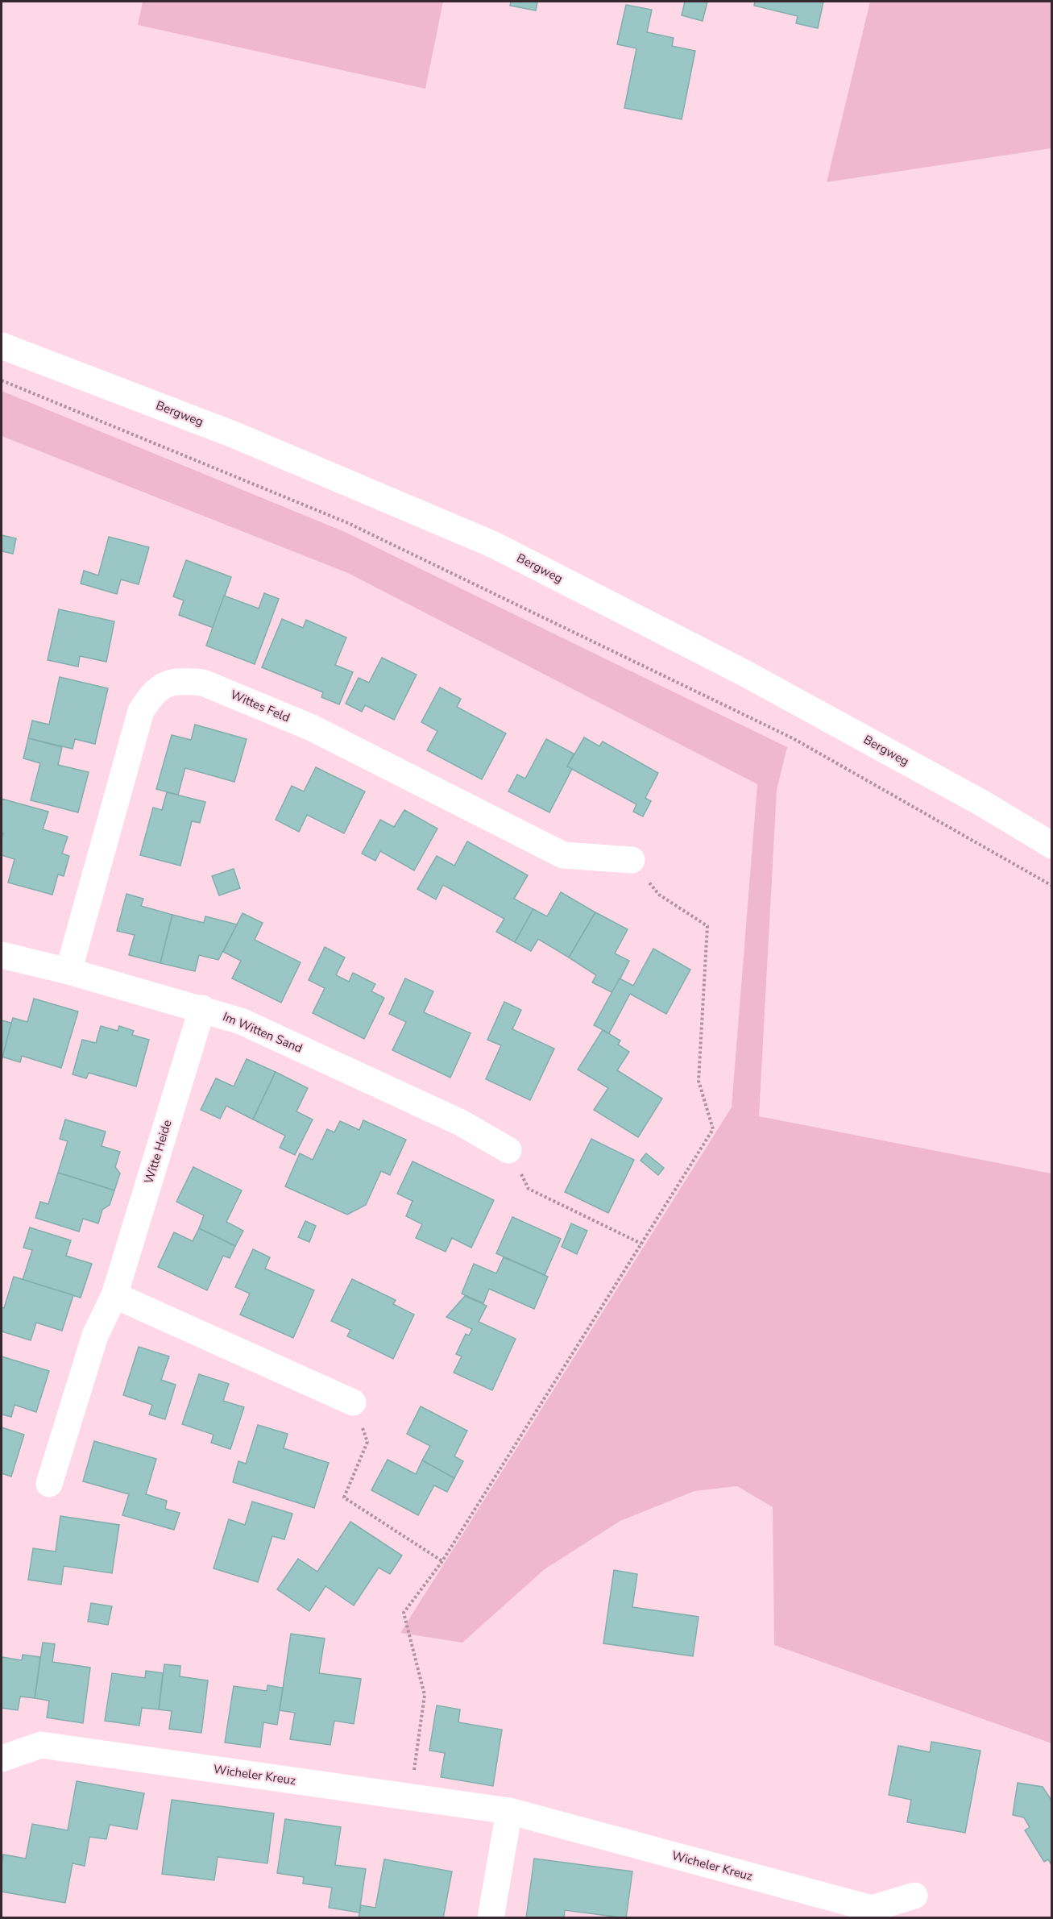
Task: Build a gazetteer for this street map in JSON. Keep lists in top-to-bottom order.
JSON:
{
  "streets": {
    "street": [
      "Bergweg",
      "Wittes Feld",
      "Im Witten Sand",
      "Witte Heide",
      "Wicheler Kreuz"
    ]
  },
  "crossings": [
    ["Wittes Feld", "Im Witten Sand"],
    ["Im Witten Sand", "Witte Heide"]
  ]
}
